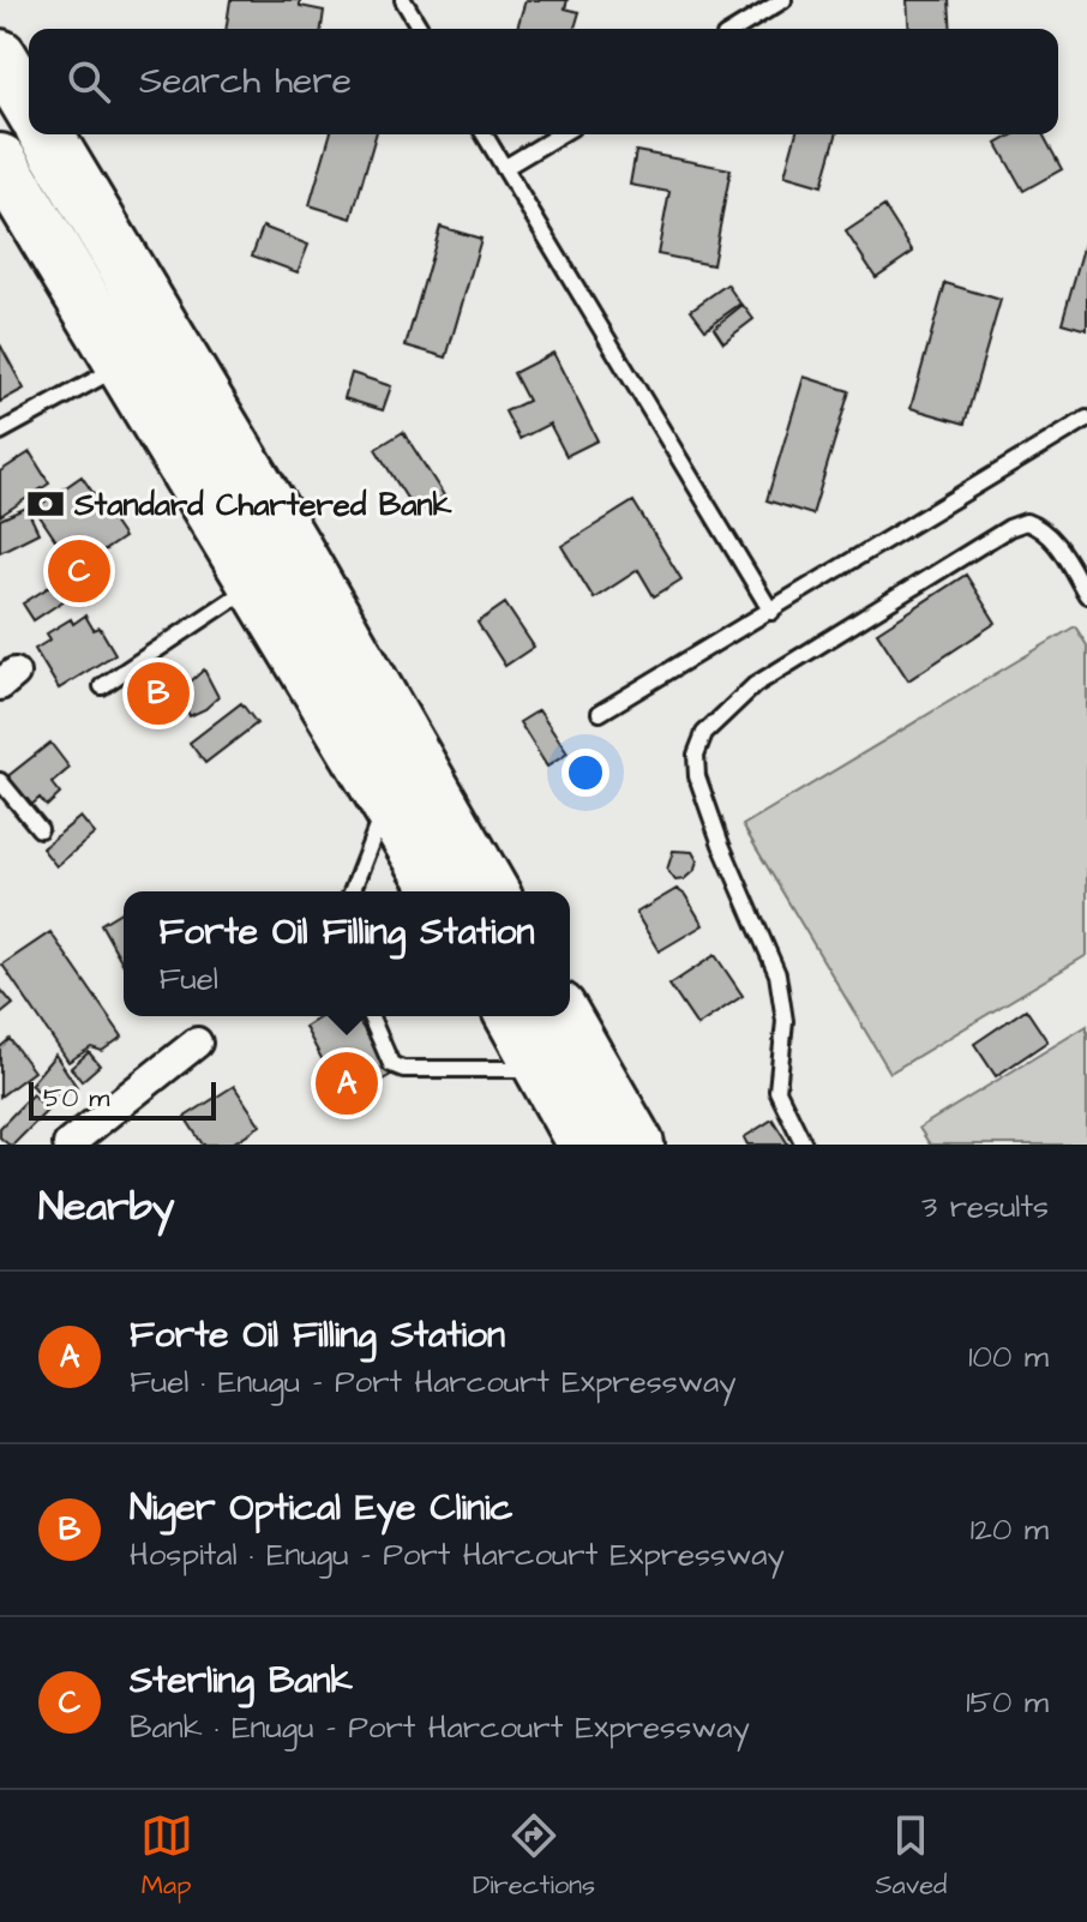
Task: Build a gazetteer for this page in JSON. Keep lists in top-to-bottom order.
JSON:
{
  "places": {
    "bank": ["Standard Chartered Bank"]
  },
  "scale_bar": "50 m",
  "page": {
    "search": "Search here",
    "pins": ["C", "B", "A"],
    "popup": ["Forte Oil Filling Station", "Fuel"],
    "scale": "50 m",
    "heading": ["Nearby", "3 results"],
    "list": [
      {
        "mark": "A",
        "name": "Forte Oil Filling Station",
        "note": "Fuel · Enugu - Port Harcourt Expressway",
        "value": "100 m"
      },
      {
        "mark": "B",
        "name": "Niger Optical Eye Clinic",
        "note": "Hospital · Enugu - Port Harcourt Expressway",
        "value": "120 m"
      },
      {
        "mark": "C",
        "name": "Sterling Bank",
        "note": "Bank · Enugu - Port Harcourt Expressway",
        "value": "150 m"
      }
    ],
    "nav": ["Map", "Directions", "Saved"]
  }
}
